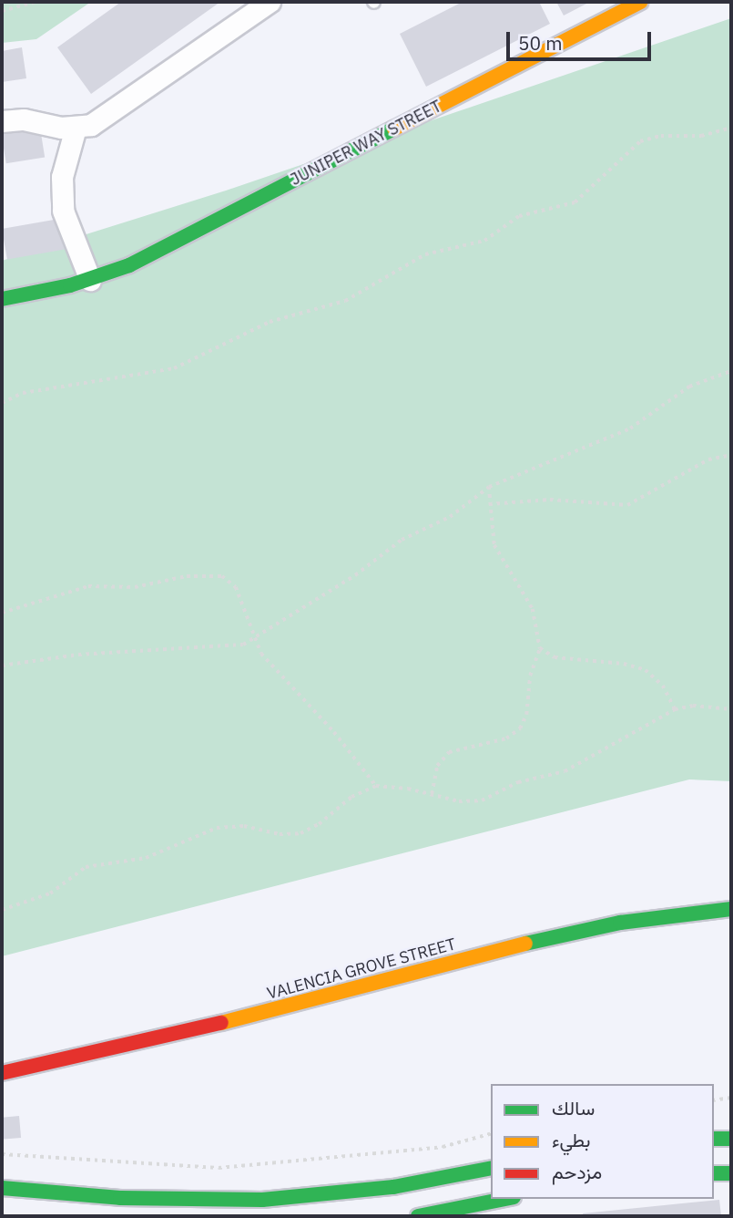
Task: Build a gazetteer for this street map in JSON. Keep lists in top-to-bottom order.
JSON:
{
  "streets": {
    "street": ["JUNIPER WAY STREET", "VALENCIA GROVE STREET"]
  },
  "legend": ["سالك", "بطيء", "مزدحم"],
  "scale_bar": "50 m"
}
